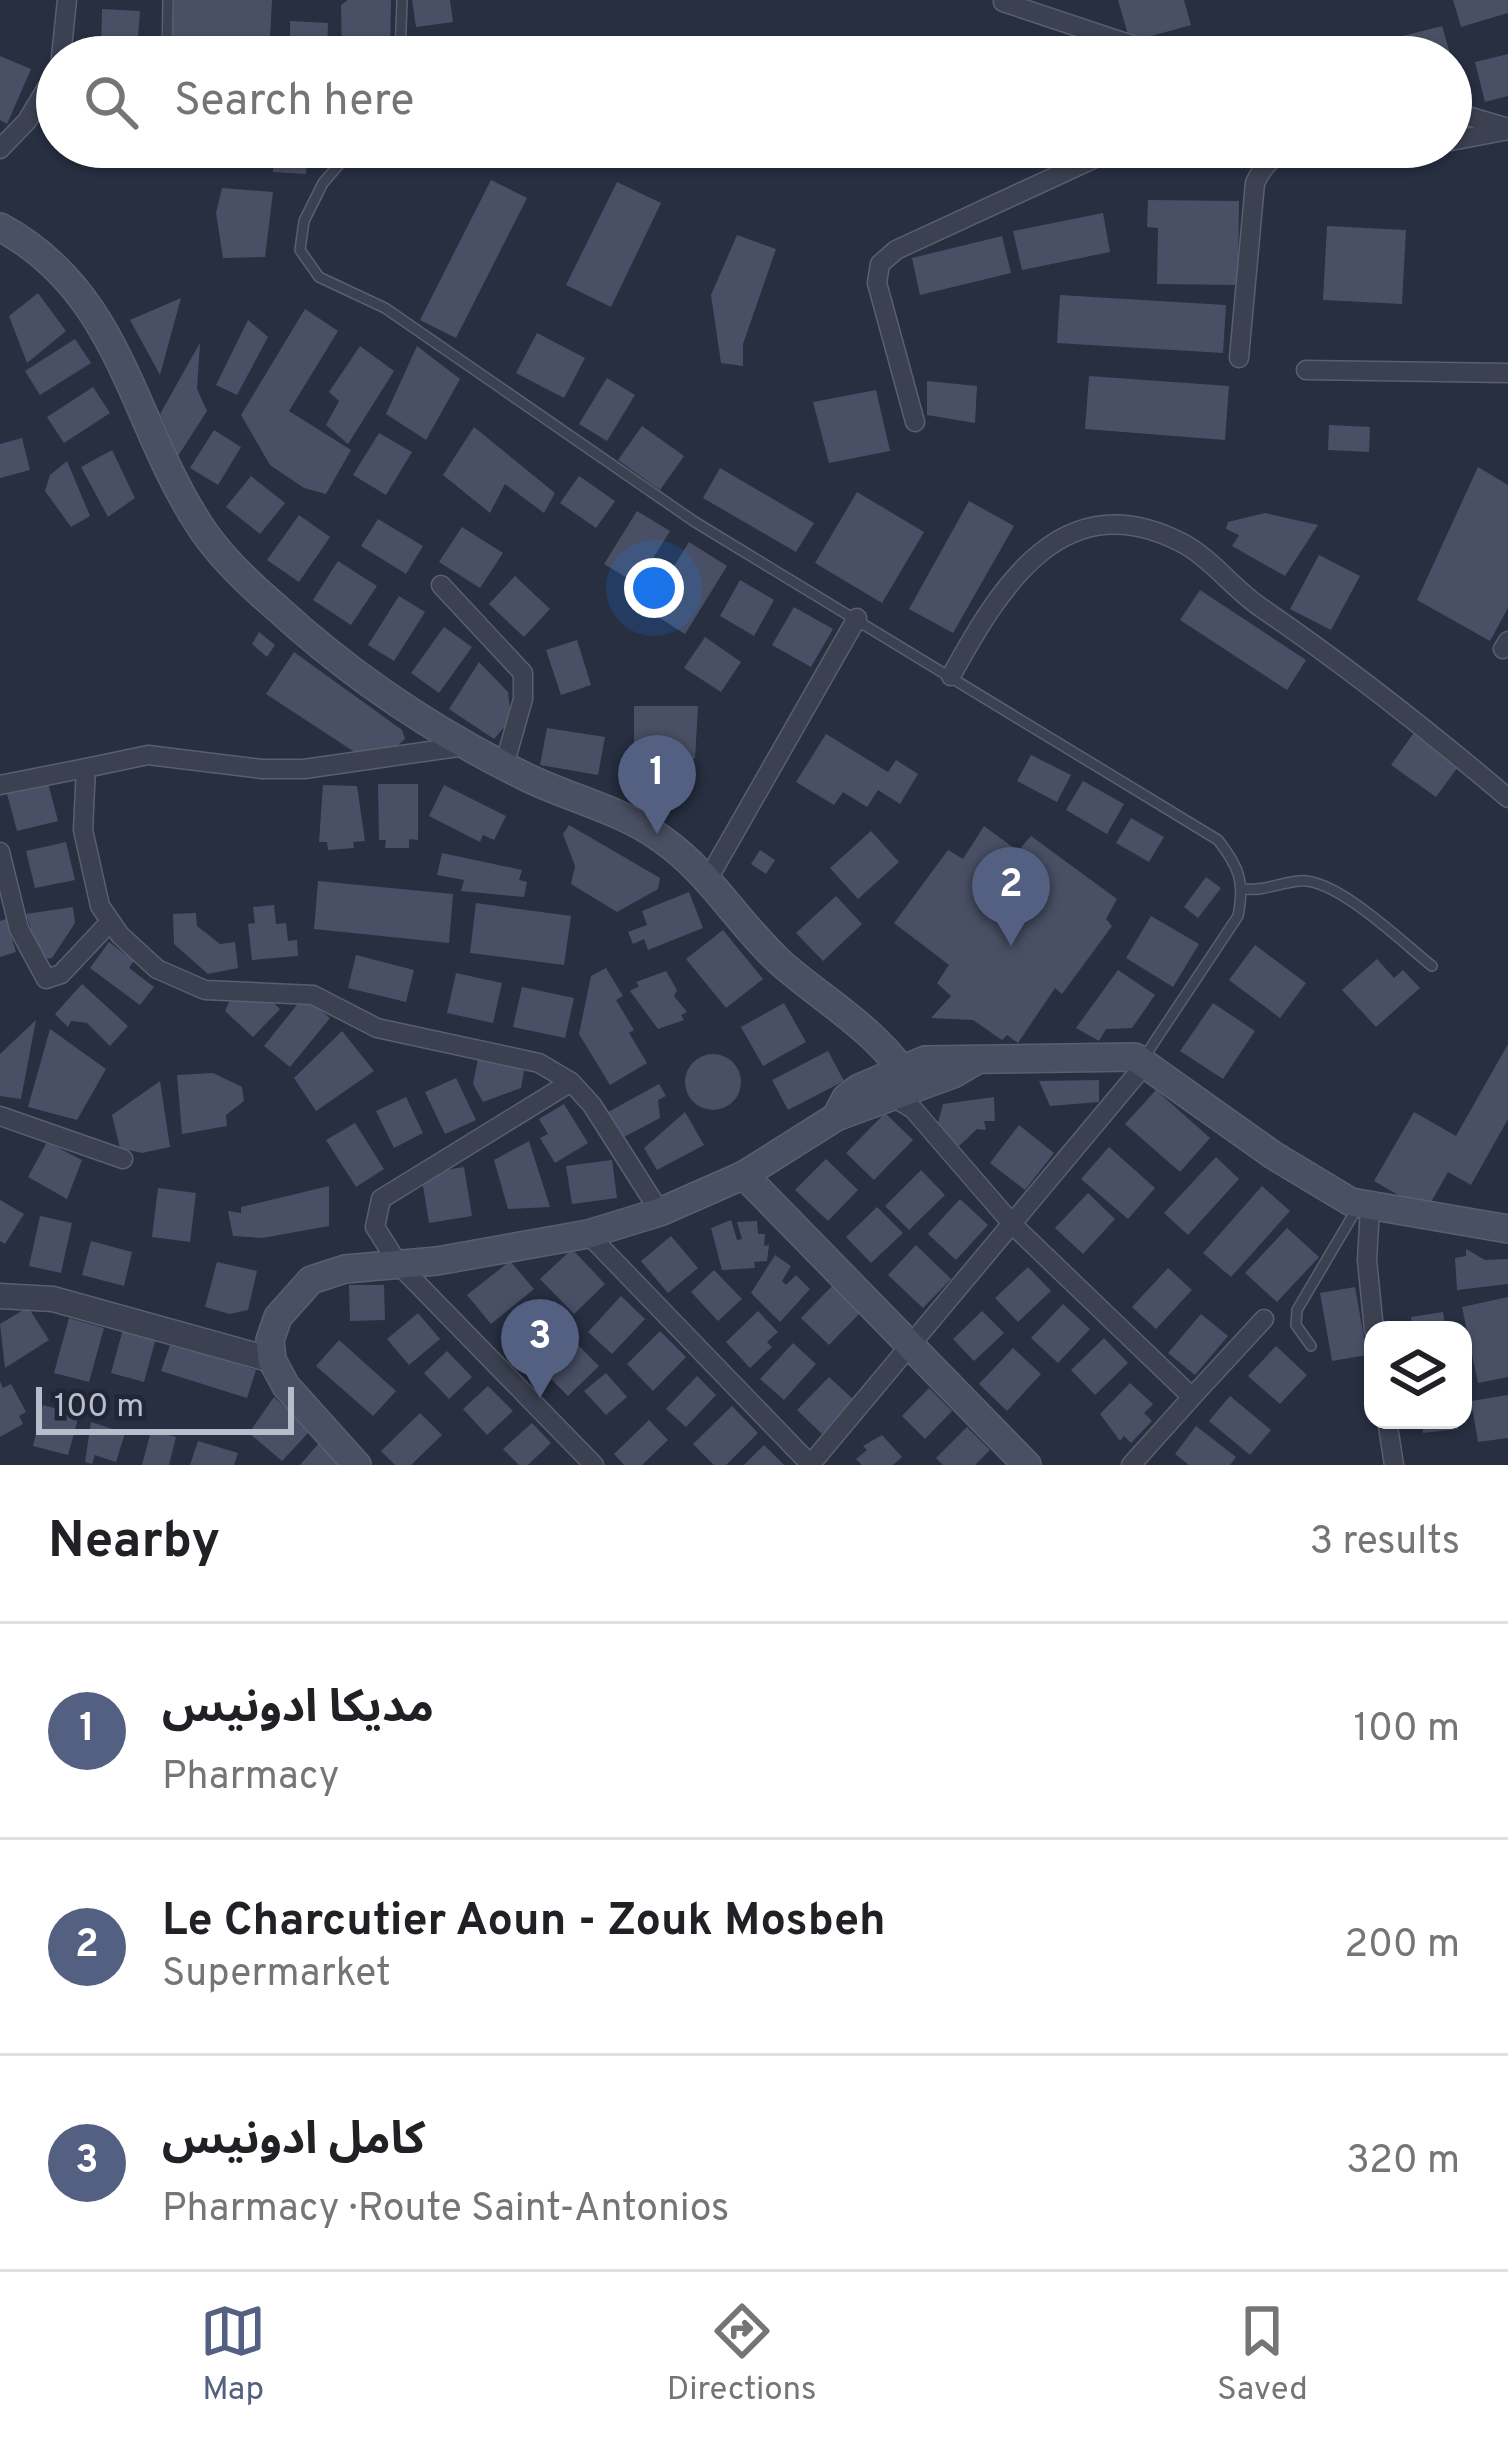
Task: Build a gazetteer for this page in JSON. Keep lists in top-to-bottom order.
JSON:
{
  "scale_bar": "100 m",
  "page": {
    "search": "Search here",
    "pins": ["1", "2", "3"],
    "scale": "100 m",
    "heading": ["Nearby", "3 results"],
    "list": [
      {
        "mark": "1",
        "name": "مديكا ادونيس",
        "note": "Pharmacy",
        "value": "100 m"
      },
      {
        "mark": "2",
        "name": "Le Charcutier Aoun - Zouk Mosbeh",
        "note": "Supermarket",
        "value": "200 m"
      },
      {
        "mark": "3",
        "name": "كامل ادونيس",
        "note": "Pharmacy · Route Saint-Antonios",
        "value": "320 m"
      }
    ],
    "nav": ["Map", "Directions", "Saved"]
  }
}
